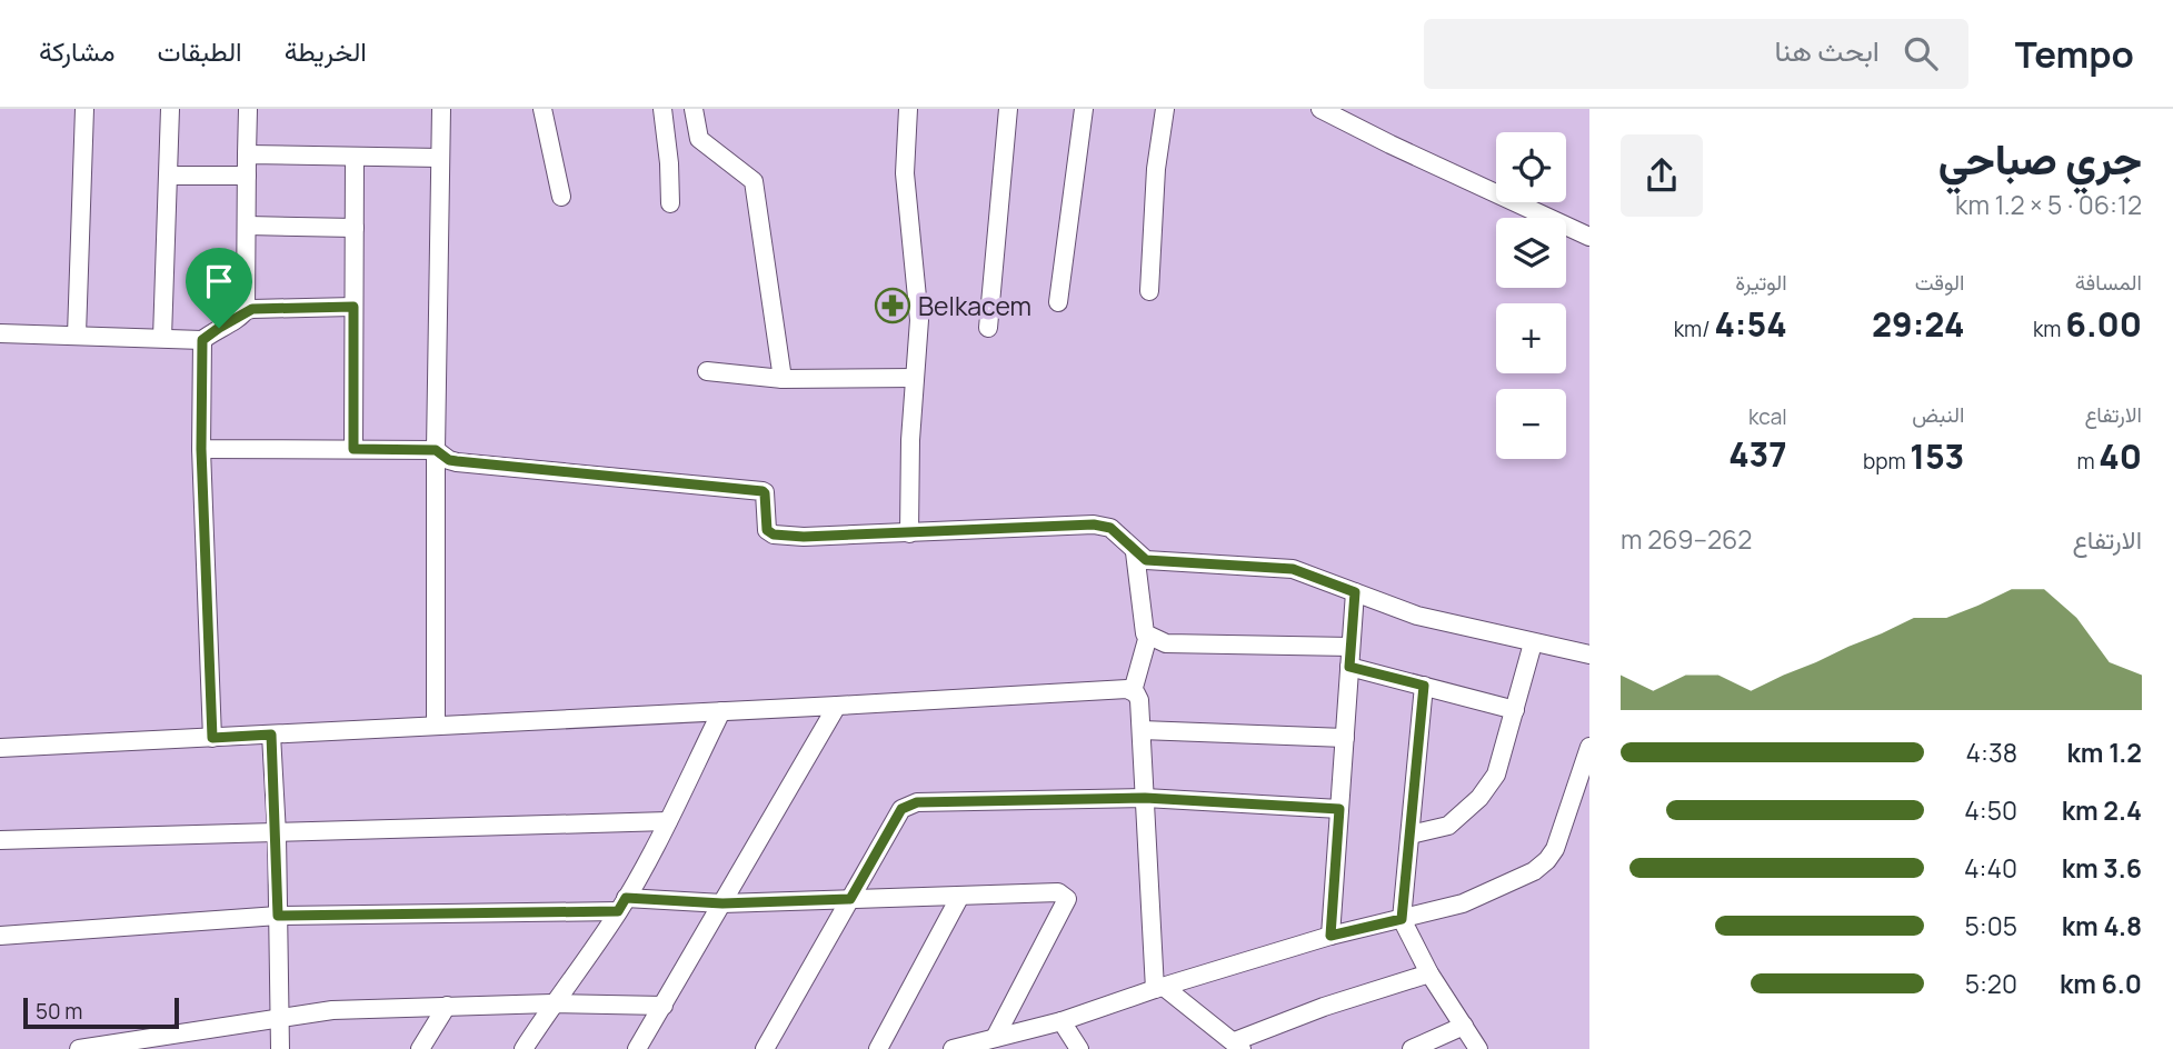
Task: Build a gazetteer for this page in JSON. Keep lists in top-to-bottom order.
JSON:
{
  "places": {
    "pharmacy": ["Belkacem"]
  },
  "scale_bar": "50 m",
  "page": {
    "header": "Tempo",
    "search": "ابحث هنا",
    "nav": ["الخريطة", "الطبقات", "مشاركة"],
    "heading": ["جري صباحي", "06:12 · 5 × 1.2 km"],
    "map_buttons": ["+", "−"],
    "stats": [
      ["المسافة", "6.00 km"],
      ["الوقت", "29:24"],
      ["الوتيرة", "4:54 /km"],
      ["الارتفاع", "40 m"],
      ["النبض", "153 bpm"],
      ["kcal", "437"]
    ],
    "chart": ["الارتفاع", "262–269 m"],
    "list": [
      {
        "name": "1.2 km",
        "note": "4:38"
      },
      {
        "name": "2.4 km",
        "note": "4:50"
      },
      {
        "name": "3.6 km",
        "note": "4:40"
      },
      {
        "name": "4.8 km",
        "note": "5:05"
      },
      {
        "name": "6.0 km",
        "note": "5:20"
      }
    ],
    "scale": "50 m"
  }
}
